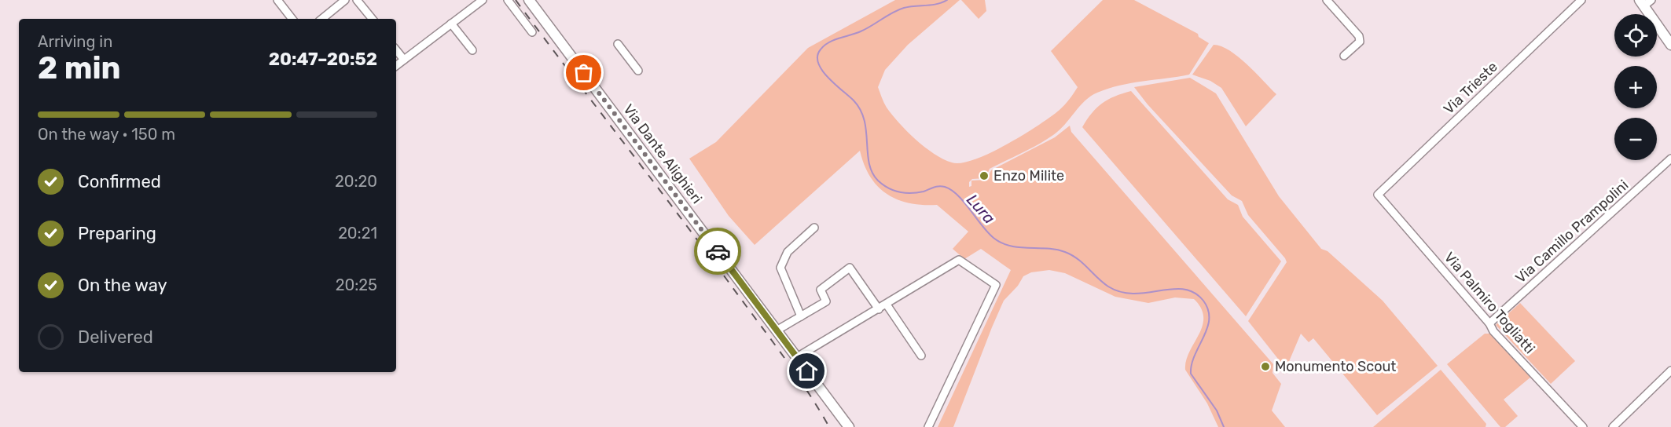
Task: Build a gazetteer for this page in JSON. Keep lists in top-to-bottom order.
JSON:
{
  "streets": {
    "street": [
      "Via Trieste",
      "Via Dante Alighieri",
      "Via Camillo Prampolini",
      "Via Palmiro Togliatti"
    ]
  },
  "crossings": [
    ["Via Trieste", "Via Palmiro Togliatti"],
    ["Via Camillo Prampolini", "Via Palmiro Togliatti"]
  ],
  "water": ["Lura"],
  "places": ["Enzo Milite", "Monumento Scout"],
  "page": {
    "map_buttons": ["+", "−"],
    "heading": ["2 min", "Arriving in", "20:47–20:52"],
    "bar": "On the way · 150 m",
    "list": [
      ["Confirmed", "20:20"],
      ["Preparing", "20:21"],
      ["On the way", "20:25"],
      "Delivered"
    ]
  }
}
